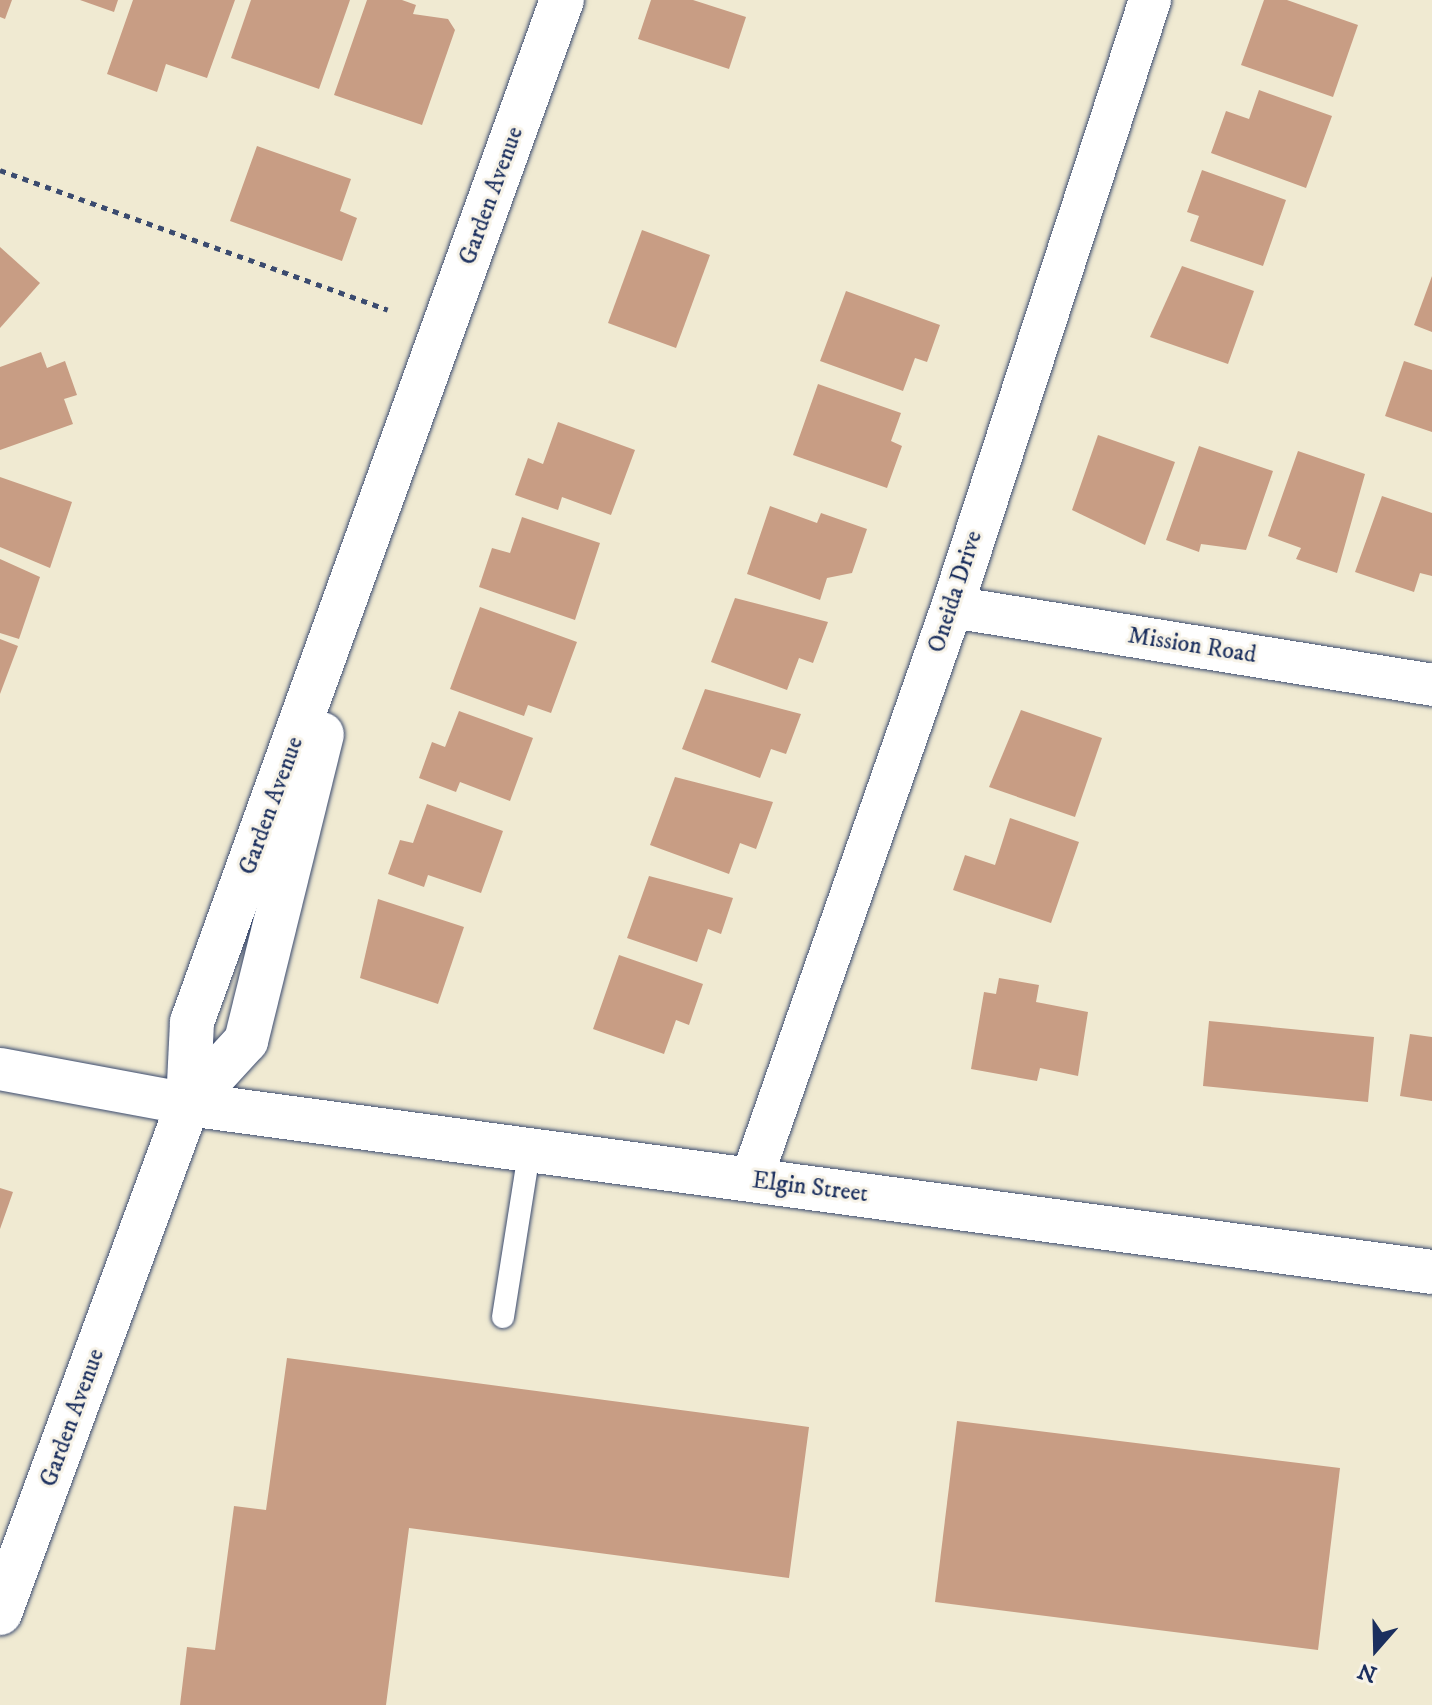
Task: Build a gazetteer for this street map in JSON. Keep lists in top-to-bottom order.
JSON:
{
  "streets": {
    "street": [
      "Garden Avenue",
      "Oneida Drive",
      "Mission Road",
      "Elgin Street"
    ]
  },
  "crossings": [
    ["Garden Avenue", "Elgin Street"],
    ["Oneida Drive", "Mission Road"],
    ["Oneida Drive", "Elgin Street"]
  ],
  "north": "bottom"
}
